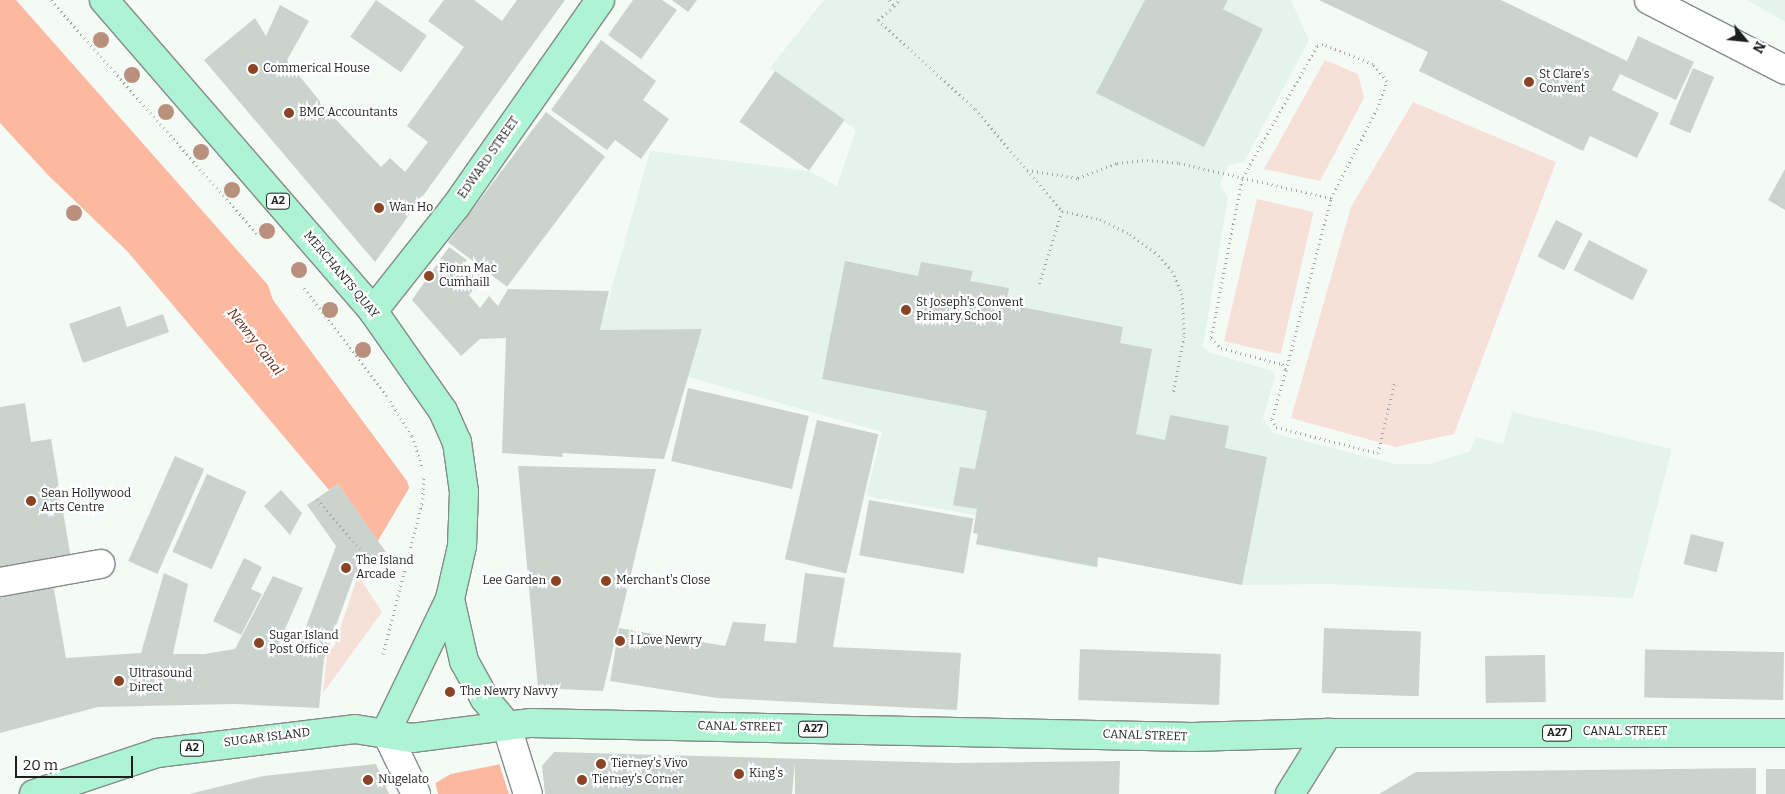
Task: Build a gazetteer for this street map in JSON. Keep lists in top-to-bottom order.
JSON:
{
  "streets": {
    "main road": [
      "EDWARD STREET",
      "A2",
      "MERCHANTS QUAY",
      "CANAL STREET",
      "A27",
      "SUGAR ISLAND"
    ]
  },
  "crossings": [
    ["EDWARD STREET", "MERCHANTS QUAY"],
    ["MERCHANTS QUAY", "CANAL STREET"],
    ["MERCHANTS QUAY", "SUGAR ISLAND"],
    ["CANAL STREET", "SUGAR ISLAND"]
  ],
  "water": ["Newry Canal"],
  "places": [
    "Commerical House",
    "St Clare's Convent",
    "BMC Accountants",
    "Wan Ho",
    "Fionn Mac Cumhaill",
    "St Joseph's Convent Primary School",
    "Sean Hollywood Arts Centre",
    "The Island Arcade",
    "Lee Garden",
    "Merchant's Close",
    "I Love Newry",
    "Sugar Island Post Office",
    "Ultrasound Direct",
    "The Newry Navvy",
    "Tierney's Vivo",
    "King's",
    "Nugelato",
    "Tierney's Corner"
  ],
  "scale_bar": "20 m",
  "north": "bottom right"
}
